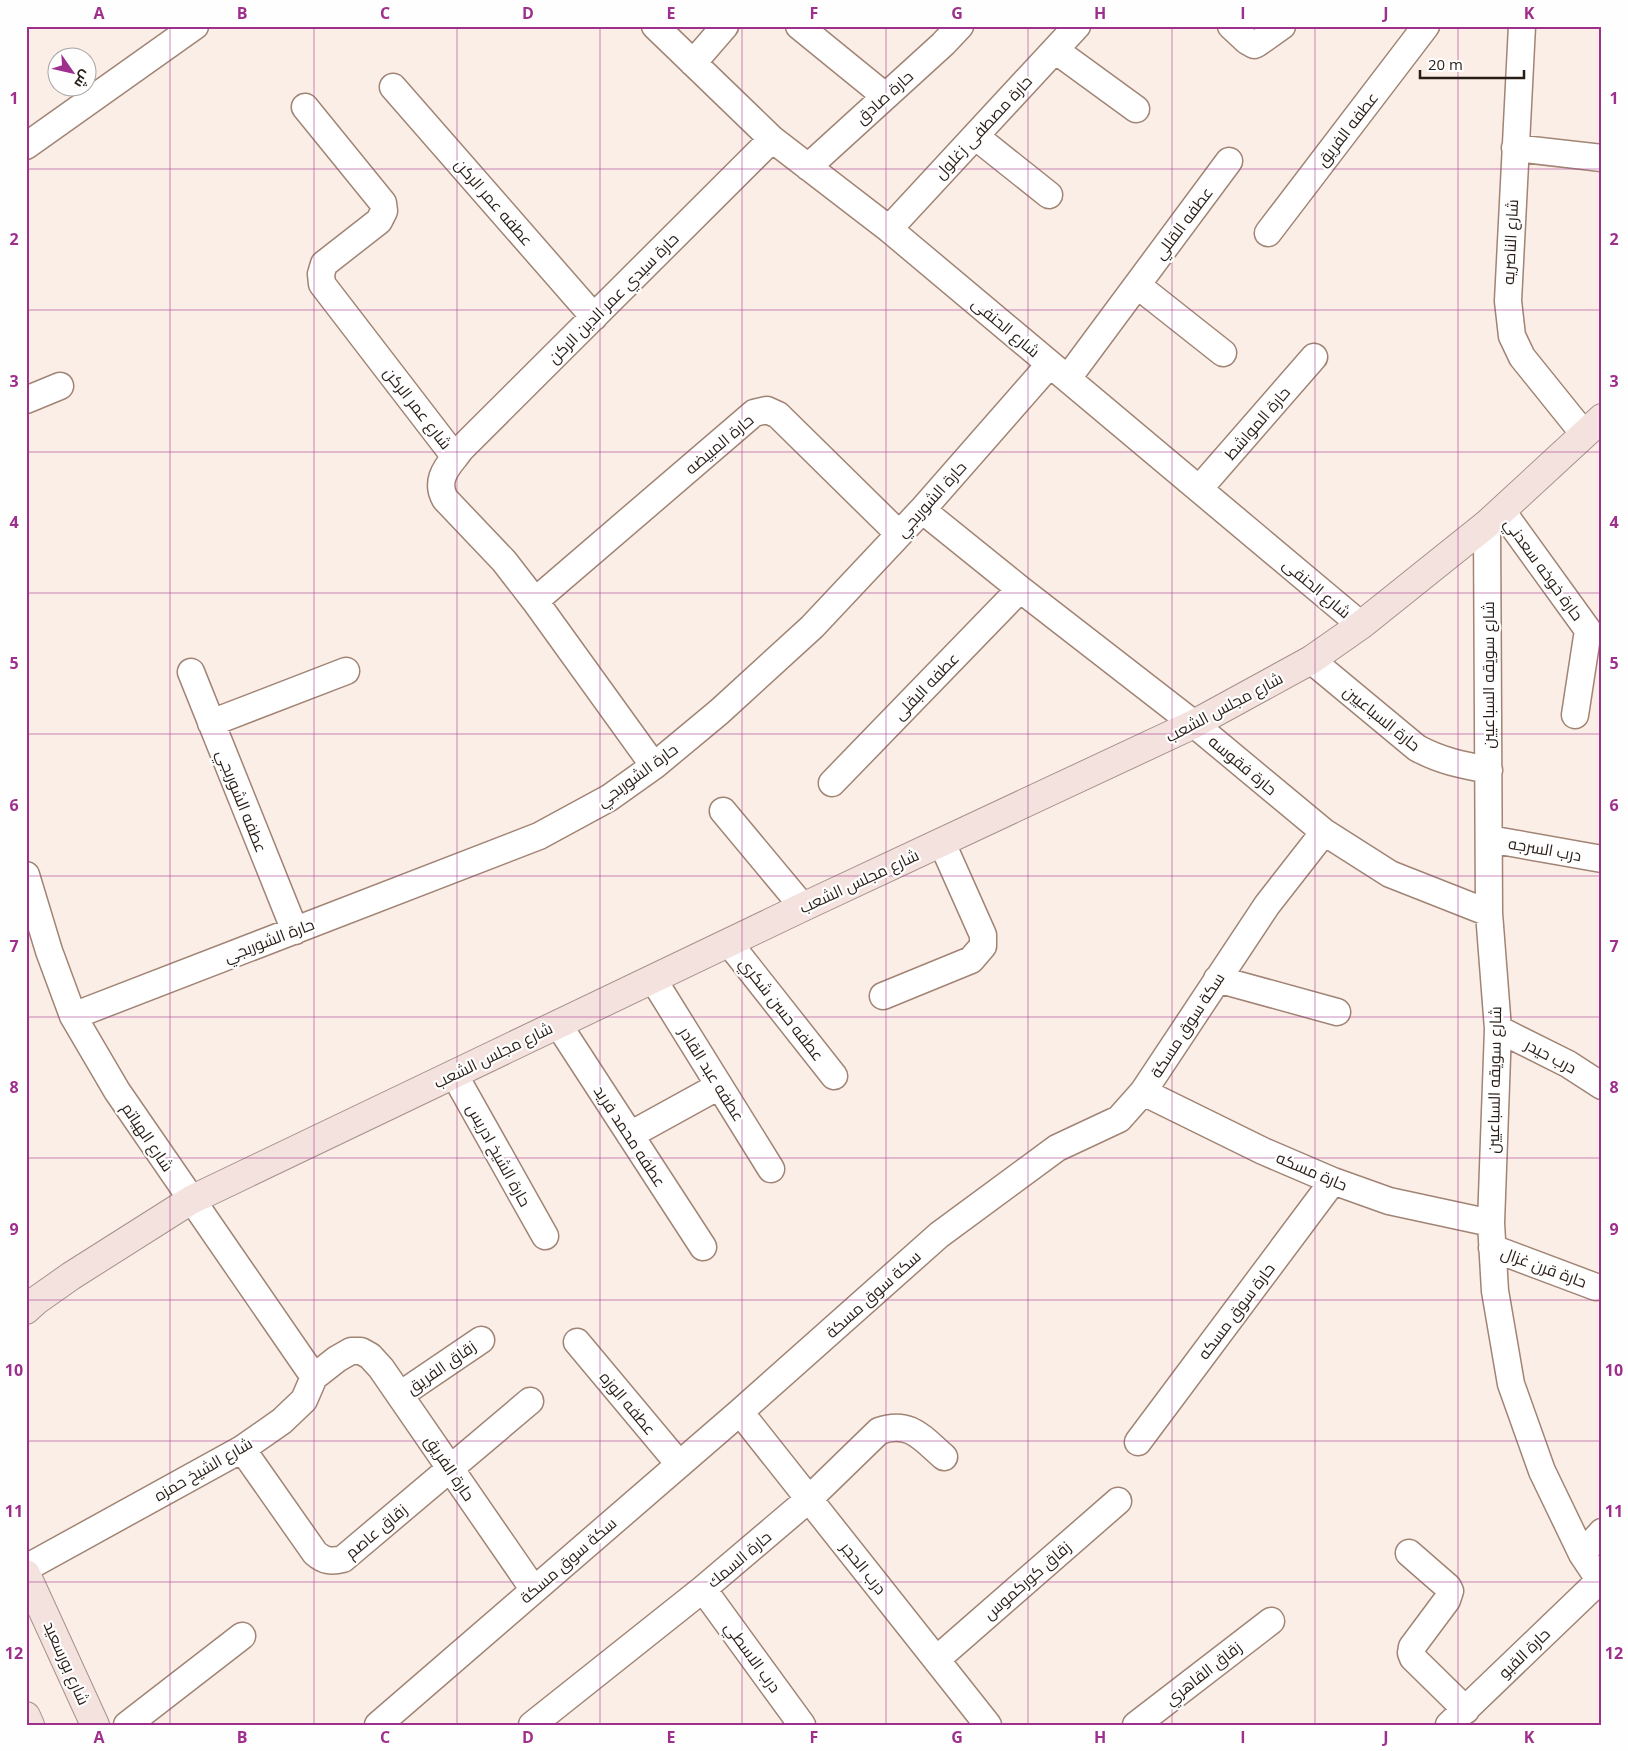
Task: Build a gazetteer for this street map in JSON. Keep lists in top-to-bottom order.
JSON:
{
  "streets": {
    "main road": ["شارع مجلس الشعب", "شارع بورسعيد"],
    "street": [
      "حارة صادق",
      "حارة مصطفى زغلول",
      "عطفه الفريق",
      "عطفه عمر الركن",
      "عطفه القللي",
      "شارع الناصريه",
      "حارة سيدي عمر الدين الركن",
      "شارع الحنفى",
      "شارع عمر الركن",
      "حارة المواشط",
      "حارة المبيضه",
      "حارة الشوربجي",
      "حارة خوخه سعدني",
      "شارع سويقه السباعيين",
      "عطفه البقلى",
      "حارة السباعيين",
      "حارة فقوسه",
      "عطفه الشوربجي",
      "درب السرجه",
      "عطفه حسن شكري",
      "سكة سوق مسكة",
      "درب حيدر",
      "عطفه عبد القادر",
      "عطفه محمد فريد",
      "شارع الهياتم",
      "حارة الشيخ ادريس",
      "حارة مسكه",
      "حارة قرن غزال",
      "حارة سوق مسكه",
      "زقاق الفريق",
      "عطفه الوزه",
      "حارة الفريق",
      "شارع الشيخ حمزه",
      "زقاق عاصم",
      "حارة السمك",
      "درب الحجر",
      "زقاق كوركموس",
      "حارة القبو",
      "درب الاسطي",
      "زقاق القاهري"
    ]
  },
  "crossings": [
    ["حارة صادق", "شارع الحنفى"],
    ["حارة مصطفى زغلول", "شارع الحنفى"],
    ["عطفه عمر الركن", "حارة سيدي عمر الدين الركن"],
    ["عطفه القللي", "شارع الحنفى"],
    ["عطفه القللي", "حارة الشوربجي"],
    ["شارع الناصريه", "شارع مجلس الشعب"],
    ["حارة سيدي عمر الدين الركن", "شارع الحنفى"],
    ["حارة سيدي عمر الدين الركن", "شارع عمر الركن"],
    ["شارع الحنفى", "حارة المواشط"],
    ["شارع الحنفى", "حارة الشوربجي"],
    ["شارع الحنفى", "شارع مجلس الشعب"],
    ["شارع عمر الركن", "حارة المبيضه"],
    ["شارع عمر الركن", "حارة الشوربجي"],
    ["حارة المبيضه", "حارة الشوربجي"],
    ["حارة الشوربجي", "حارة فقوسه"],
    ["حارة الشوربجي", "عطفه الشوربجي"],
    ["حارة الشوربجي", "شارع الهياتم"],
    ["حارة خوخه سعدني", "شارع سويقه السباعيين"],
    ["حارة خوخه سعدني", "شارع مجلس الشعب"],
    ["شارع سويقه السباعيين", "شارع مجلس الشعب"],
    ["شارع سويقه السباعيين", "حارة السباعيين"],
    ["شارع سويقه السباعيين", "حارة فقوسه"],
    ["شارع سويقه السباعيين", "درب السرجه"],
    ["شارع سويقه السباعيين", "درب حيدر"],
    ["شارع سويقه السباعيين", "حارة مسكه"],
    ["شارع سويقه السباعيين", "حارة قرن غزال"],
    ["شارع سويقه السباعيين", "حارة القبو"],
    ["عطفه البقلى", "حارة فقوسه"],
    ["شارع مجلس الشعب", "حارة السباعيين"],
    ["شارع مجلس الشعب", "حارة فقوسه"],
    ["شارع مجلس الشعب", "عطفه حسن شكري"],
    ["شارع مجلس الشعب", "عطفه عبد القادر"],
    ["شارع مجلس الشعب", "عطفه محمد فريد"],
    ["شارع مجلس الشعب", "شارع الهياتم"],
    ["شارع مجلس الشعب", "حارة الشيخ ادريس"],
    ["حارة فقوسه", "سكة سوق مسكة"],
    ["سكة سوق مسكة", "حارة مسكه"],
    ["سكة سوق مسكة", "عطفه الوزه"],
    ["سكة سوق مسكة", "حارة الفريق"],
    ["سكة سوق مسكة", "درب الحجر"],
    ["شارع الهياتم", "شارع الشيخ حمزه"],
    ["حارة مسكه", "حارة قرن غزال"],
    ["حارة مسكه", "حارة سوق مسكه"],
    ["زقاق الفريق", "حارة الفريق"],
    ["حارة الفريق", "شارع الشيخ حمزه"],
    ["حارة الفريق", "زقاق عاصم"],
    ["شارع الشيخ حمزه", "زقاق عاصم"],
    ["حارة السمك", "درب الحجر"],
    ["حارة السمك", "درب الاسطي"],
    ["درب الحجر", "زقاق كوركموس"]
  ],
  "scale_bar": "20 m",
  "north": "bottom right",
  "grid": {
    "columns": [
      "A",
      "B",
      "C",
      "D",
      "E",
      "F",
      "G",
      "H",
      "I",
      "J",
      "K"
    ],
    "rows": [
      "1",
      "2",
      "3",
      "4",
      "5",
      "6",
      "7",
      "8",
      "9",
      "10",
      "11",
      "12"
    ]
  }
}
